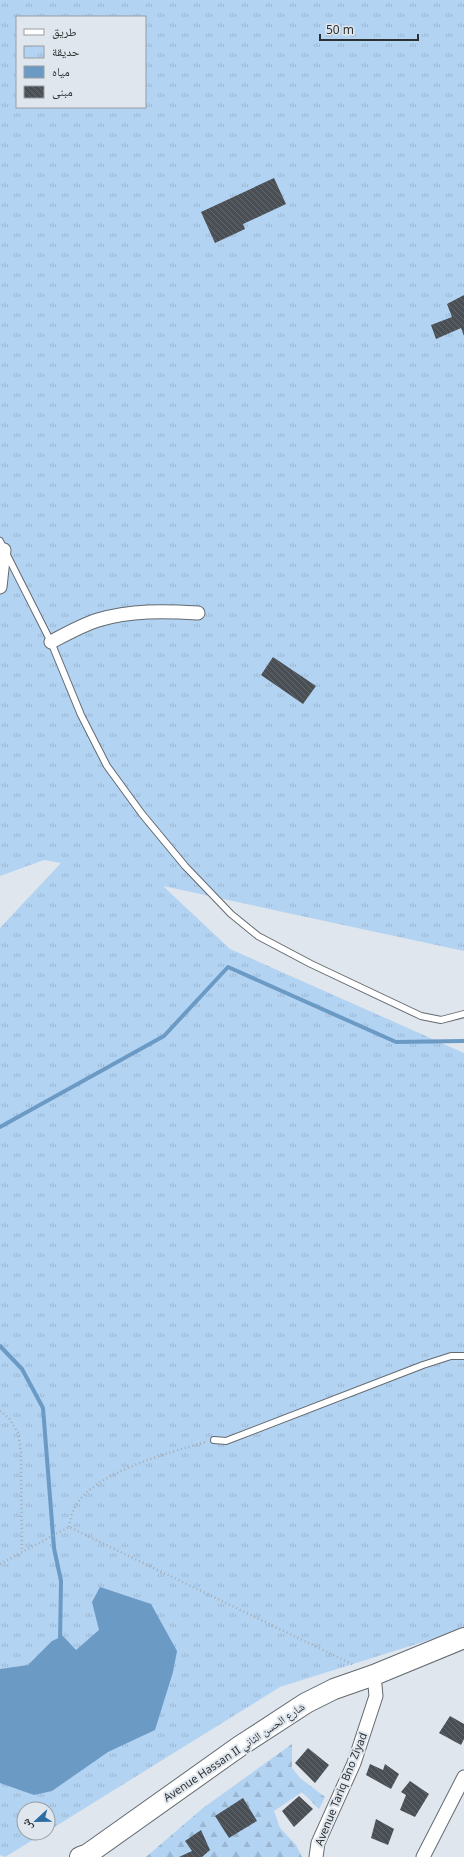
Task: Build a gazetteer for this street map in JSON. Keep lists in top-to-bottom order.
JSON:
{
  "streets": {
    "main road": ["Avenue Hassan II شارع الحسن الثاني"],
    "street": ["Avenue Tariq Bno Ziyad"]
  },
  "crossings": [
    ["Avenue Hassan II شارع الحسن الثاني", "Avenue Tariq Bno Ziyad"]
  ],
  "legend": [
    "طريق",
    "حديقة",
    "مياه",
    "مبنى"
  ],
  "scale_bar": "50 m",
  "north": "left"
}
